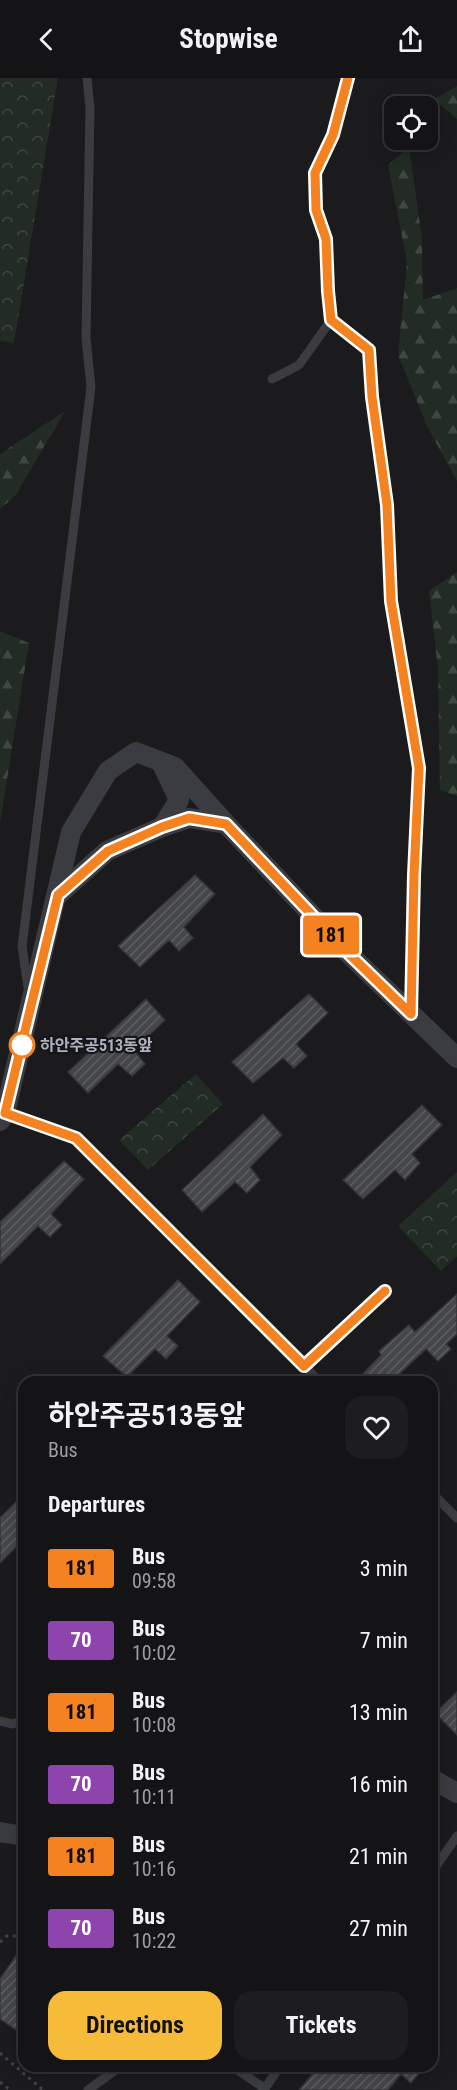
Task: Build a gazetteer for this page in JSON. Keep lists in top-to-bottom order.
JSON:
{
  "places": ["하안주공513동앞"],
  "lines": ["bus line 181"],
  "page": {
    "header": "Stopwise",
    "on_map": "181",
    "heading": [
      ["하안주공513동앞", "Bus"],
      "Departures"
    ],
    "list": [
      {
        "mark": "181",
        "name": "Bus",
        "note": "09:58",
        "value": "3 min"
      },
      {
        "mark": "70",
        "name": "Bus",
        "note": "10:02",
        "value": "7 min"
      },
      {
        "mark": "181",
        "name": "Bus",
        "note": "10:08",
        "value": "13 min"
      },
      {
        "mark": "70",
        "name": "Bus",
        "note": "10:11",
        "value": "16 min"
      },
      {
        "mark": "181",
        "name": "Bus",
        "note": "10:16",
        "value": "21 min"
      },
      {
        "mark": "70",
        "name": "Bus",
        "note": "10:22",
        "value": "27 min"
      }
    ],
    "buttons": ["Directions", "Tickets"]
  }
}
